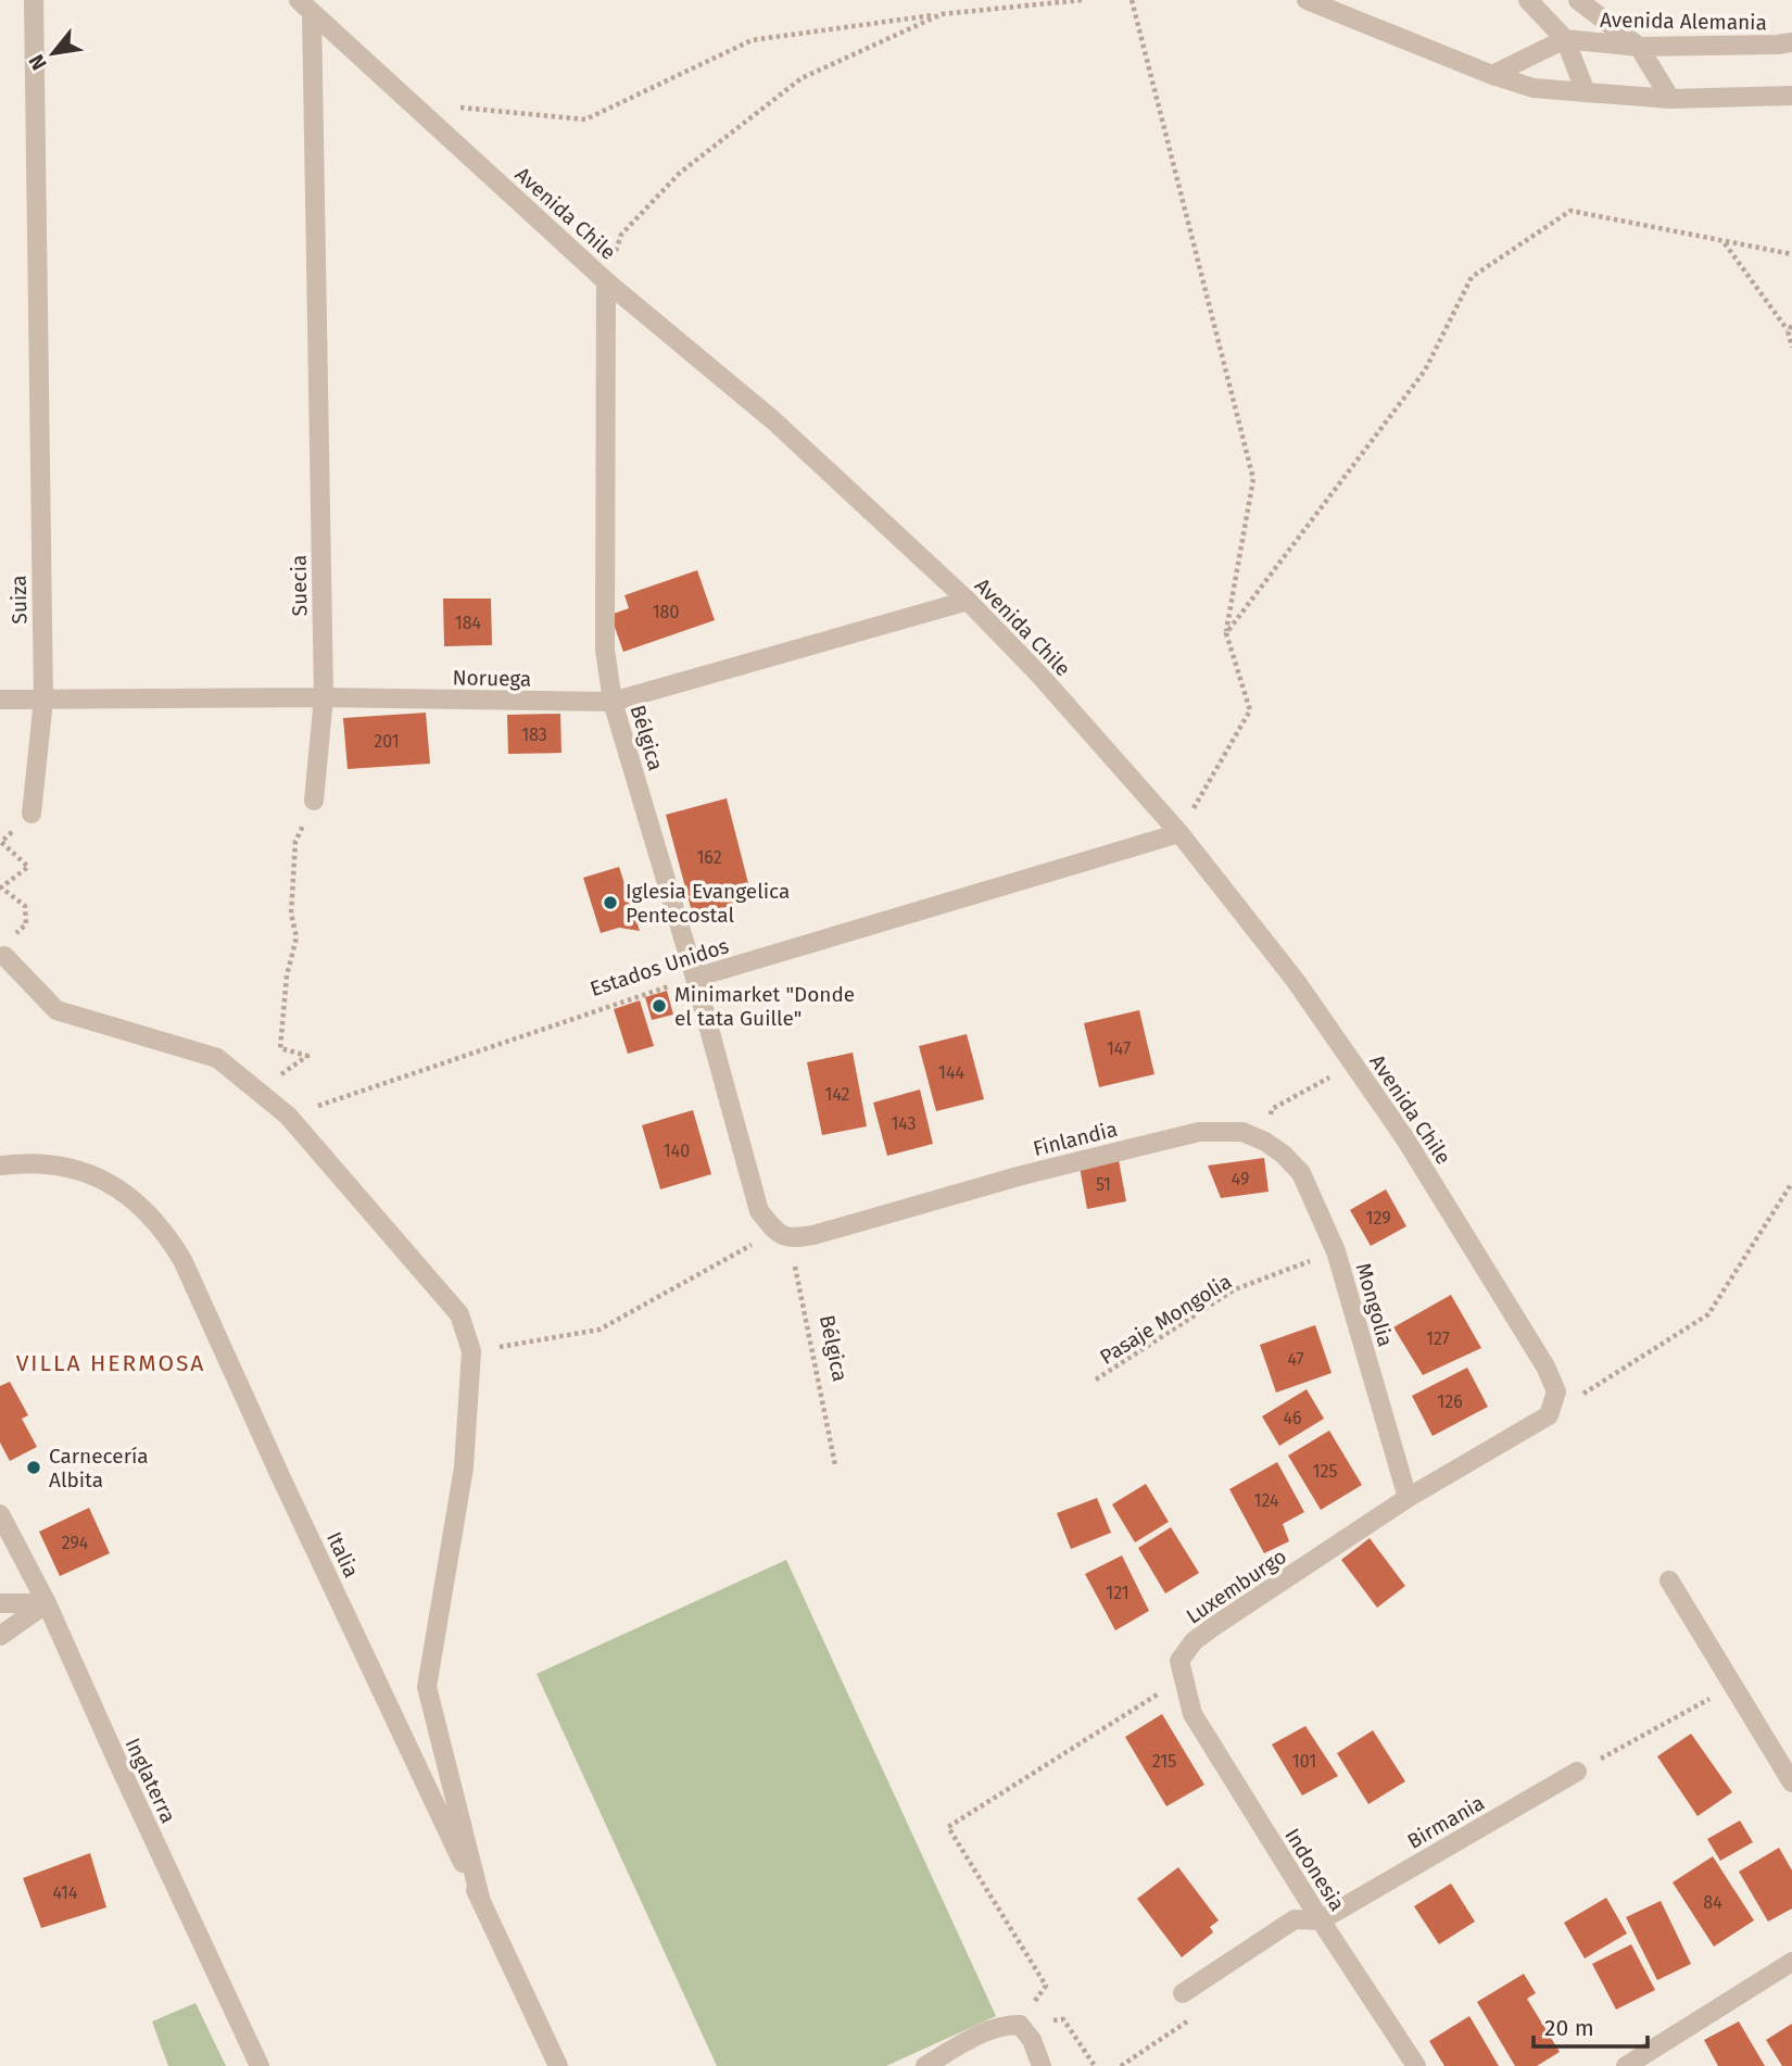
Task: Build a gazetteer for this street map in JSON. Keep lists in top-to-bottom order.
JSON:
{
  "streets": {
    "street": [
      "Avenida Alemania",
      "Avenida Chile",
      "Suecia",
      "Suiza",
      "Noruega",
      "Bélgica",
      "Estados Unidos",
      "Finlandia",
      "Mongolia",
      "Italia",
      "Luxemburgo",
      "Inglaterra",
      "Birmania",
      "Indonesia"
    ],
    "path": ["Pasaje Mongolia"]
  },
  "crossings": [
    ["Avenida Chile", "Suecia"],
    ["Avenida Chile", "Noruega"],
    ["Avenida Chile", "Bélgica"],
    ["Avenida Chile", "Estados Unidos"],
    ["Avenida Chile", "Luxemburgo"],
    ["Suecia", "Noruega"],
    ["Suiza", "Noruega"],
    ["Noruega", "Bélgica"],
    ["Bélgica", "Estados Unidos"],
    ["Bélgica", "Finlandia"],
    ["Finlandia", "Mongolia"],
    ["Mongolia", "Pasaje Mongolia"],
    ["Mongolia", "Luxemburgo"],
    ["Luxemburgo", "Indonesia"],
    ["Birmania", "Indonesia"]
  ],
  "districts": ["VILLA HERMOSA"],
  "places": ["Iglesia Evangelica Pentecostal", "Minimarket \"Donde el tata Guille\"", "Carnecería Albita"],
  "house_numbers": [
    "180",
    "184",
    "183",
    "201",
    "162",
    "147",
    "144",
    "142",
    "143",
    "140",
    "49",
    "51",
    "129",
    "127",
    "47",
    "126",
    "46",
    "125",
    "124",
    "294",
    "121",
    "215",
    "101",
    "414",
    "84"
  ],
  "scale_bar": "20 m",
  "north": "bottom left"
}
